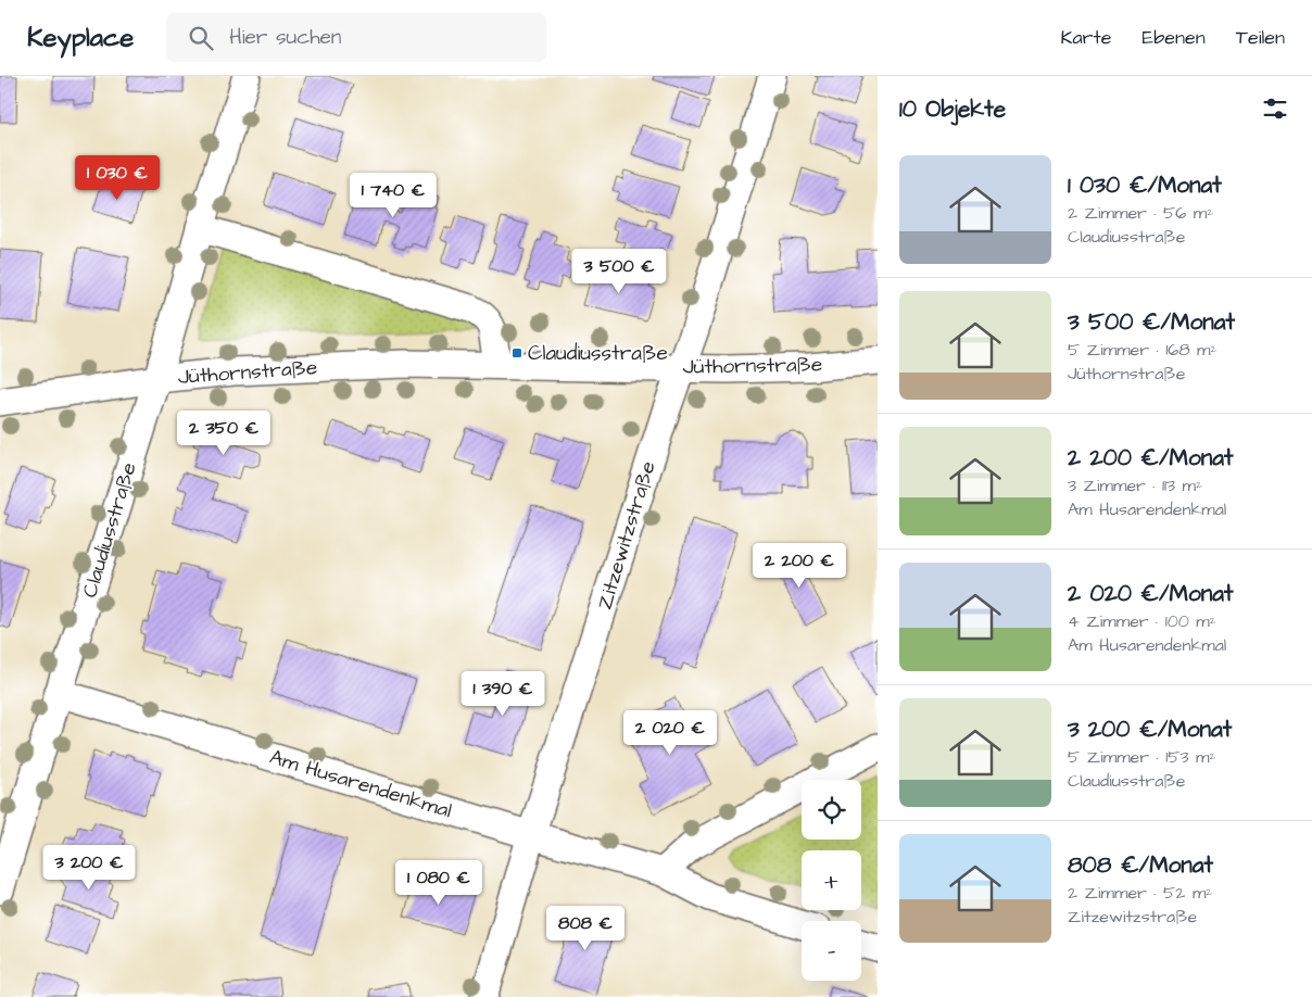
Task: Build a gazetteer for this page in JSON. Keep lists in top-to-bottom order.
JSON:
{
  "streets": {
    "street": [
      "Jüthornstraße",
      "Claudiusstraße",
      "Zitzewitzstraße",
      "Am Husarendenkmal"
    ]
  },
  "crossings": [
    ["Jüthornstraße", "Claudiusstraße"],
    ["Jüthornstraße", "Zitzewitzstraße"],
    ["Claudiusstraße", "Am Husarendenkmal"],
    ["Zitzewitzstraße", "Am Husarendenkmal"]
  ],
  "places": {
    "transit": ["Claudiusstraße"]
  },
  "page": {
    "header": "Keyplace",
    "search": "Hier suchen",
    "nav": ["Karte", "Ebenen", "Teilen"],
    "heading": "10 Objekte",
    "list": [
      {
        "name": "1 030 €/Monat",
        "note": "2 Zimmer · 56 m² · Claudiusstraße"
      },
      {
        "name": "3 500 €/Monat",
        "note": "5 Zimmer · 168 m² · Jüthornstraße"
      },
      {
        "name": "2 200 €/Monat",
        "note": "3 Zimmer · 113 m² · Am Husarendenkmal"
      },
      {
        "name": "2 020 €/Monat",
        "note": "4 Zimmer · 100 m² · Am Husarendenkmal"
      },
      {
        "name": "3 200 €/Monat",
        "note": "5 Zimmer · 153 m² · Claudiusstraße"
      },
      {
        "name": "808 €/Monat",
        "note": "2 Zimmer · 52 m² · Zitzewitzstraße"
      }
    ],
    "price": [
      "1 030 €",
      "1 740 €",
      "3 500 €",
      "2 350 €",
      "2 200 €",
      "1 390 €",
      "2 020 €",
      "3 200 €",
      "1 080 €",
      "808 €"
    ],
    "map_buttons": ["+", "−"]
  }
}
